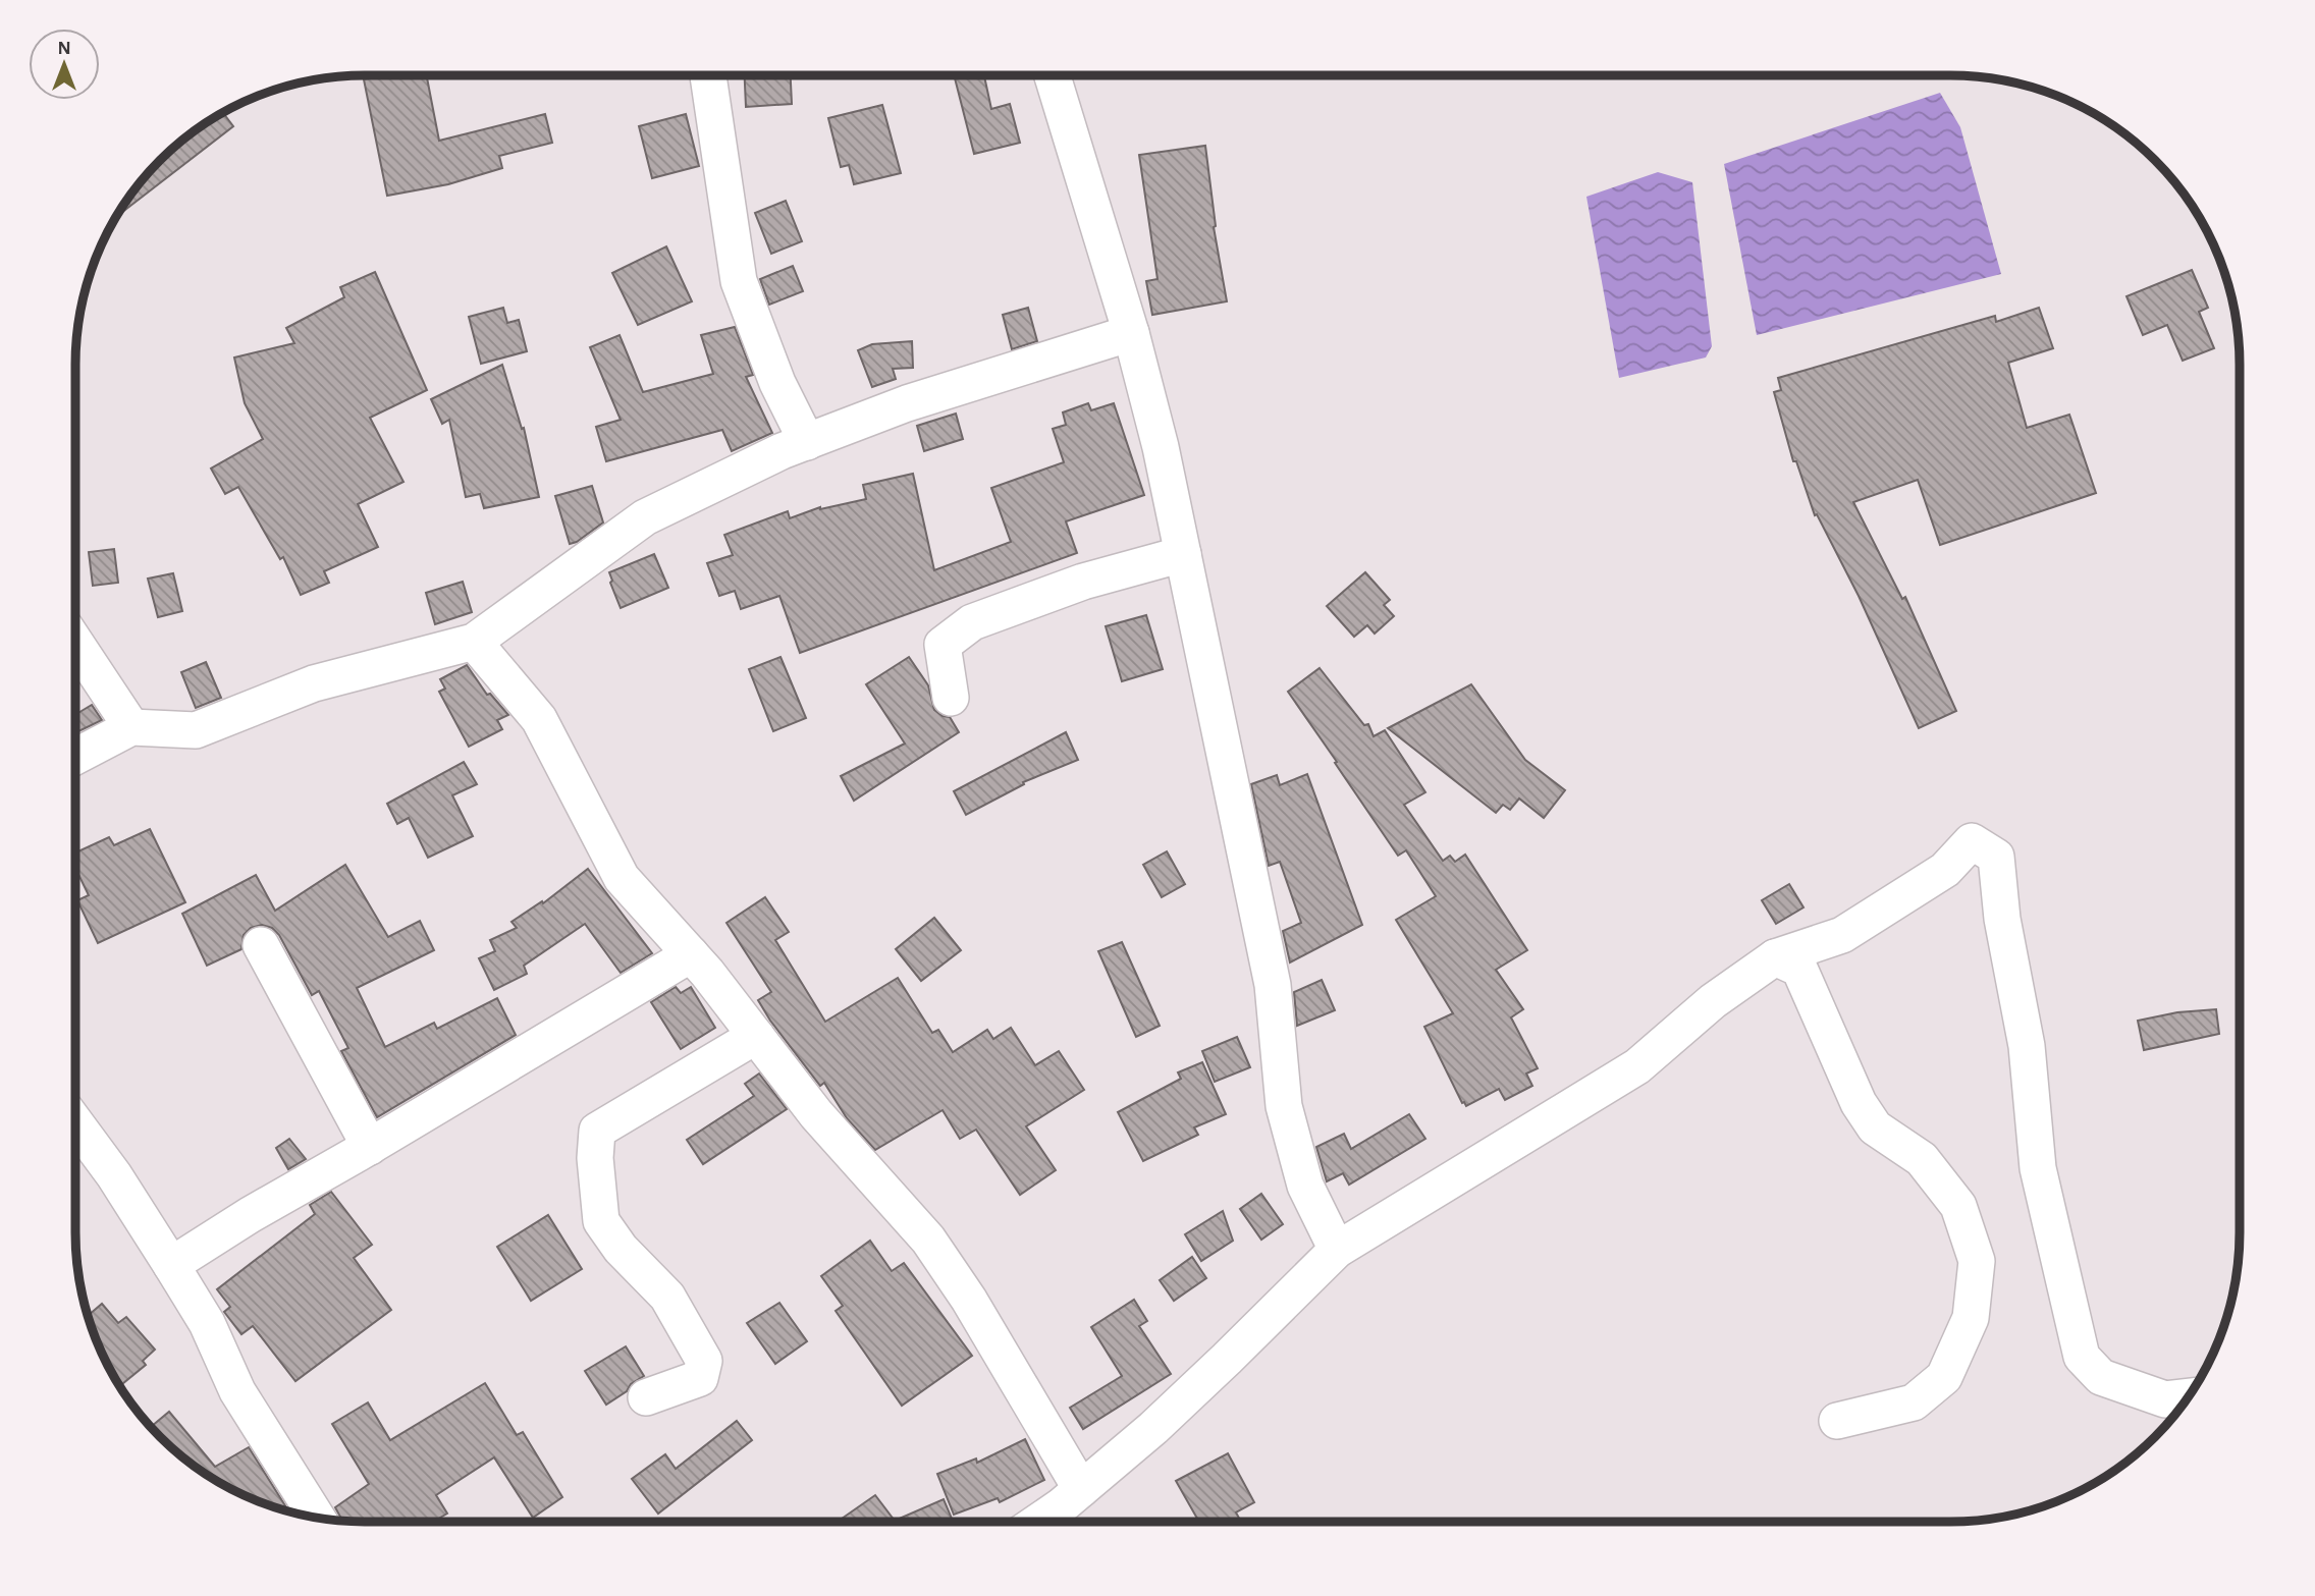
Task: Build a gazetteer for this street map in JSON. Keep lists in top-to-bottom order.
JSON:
{
  "north": "top"
}
